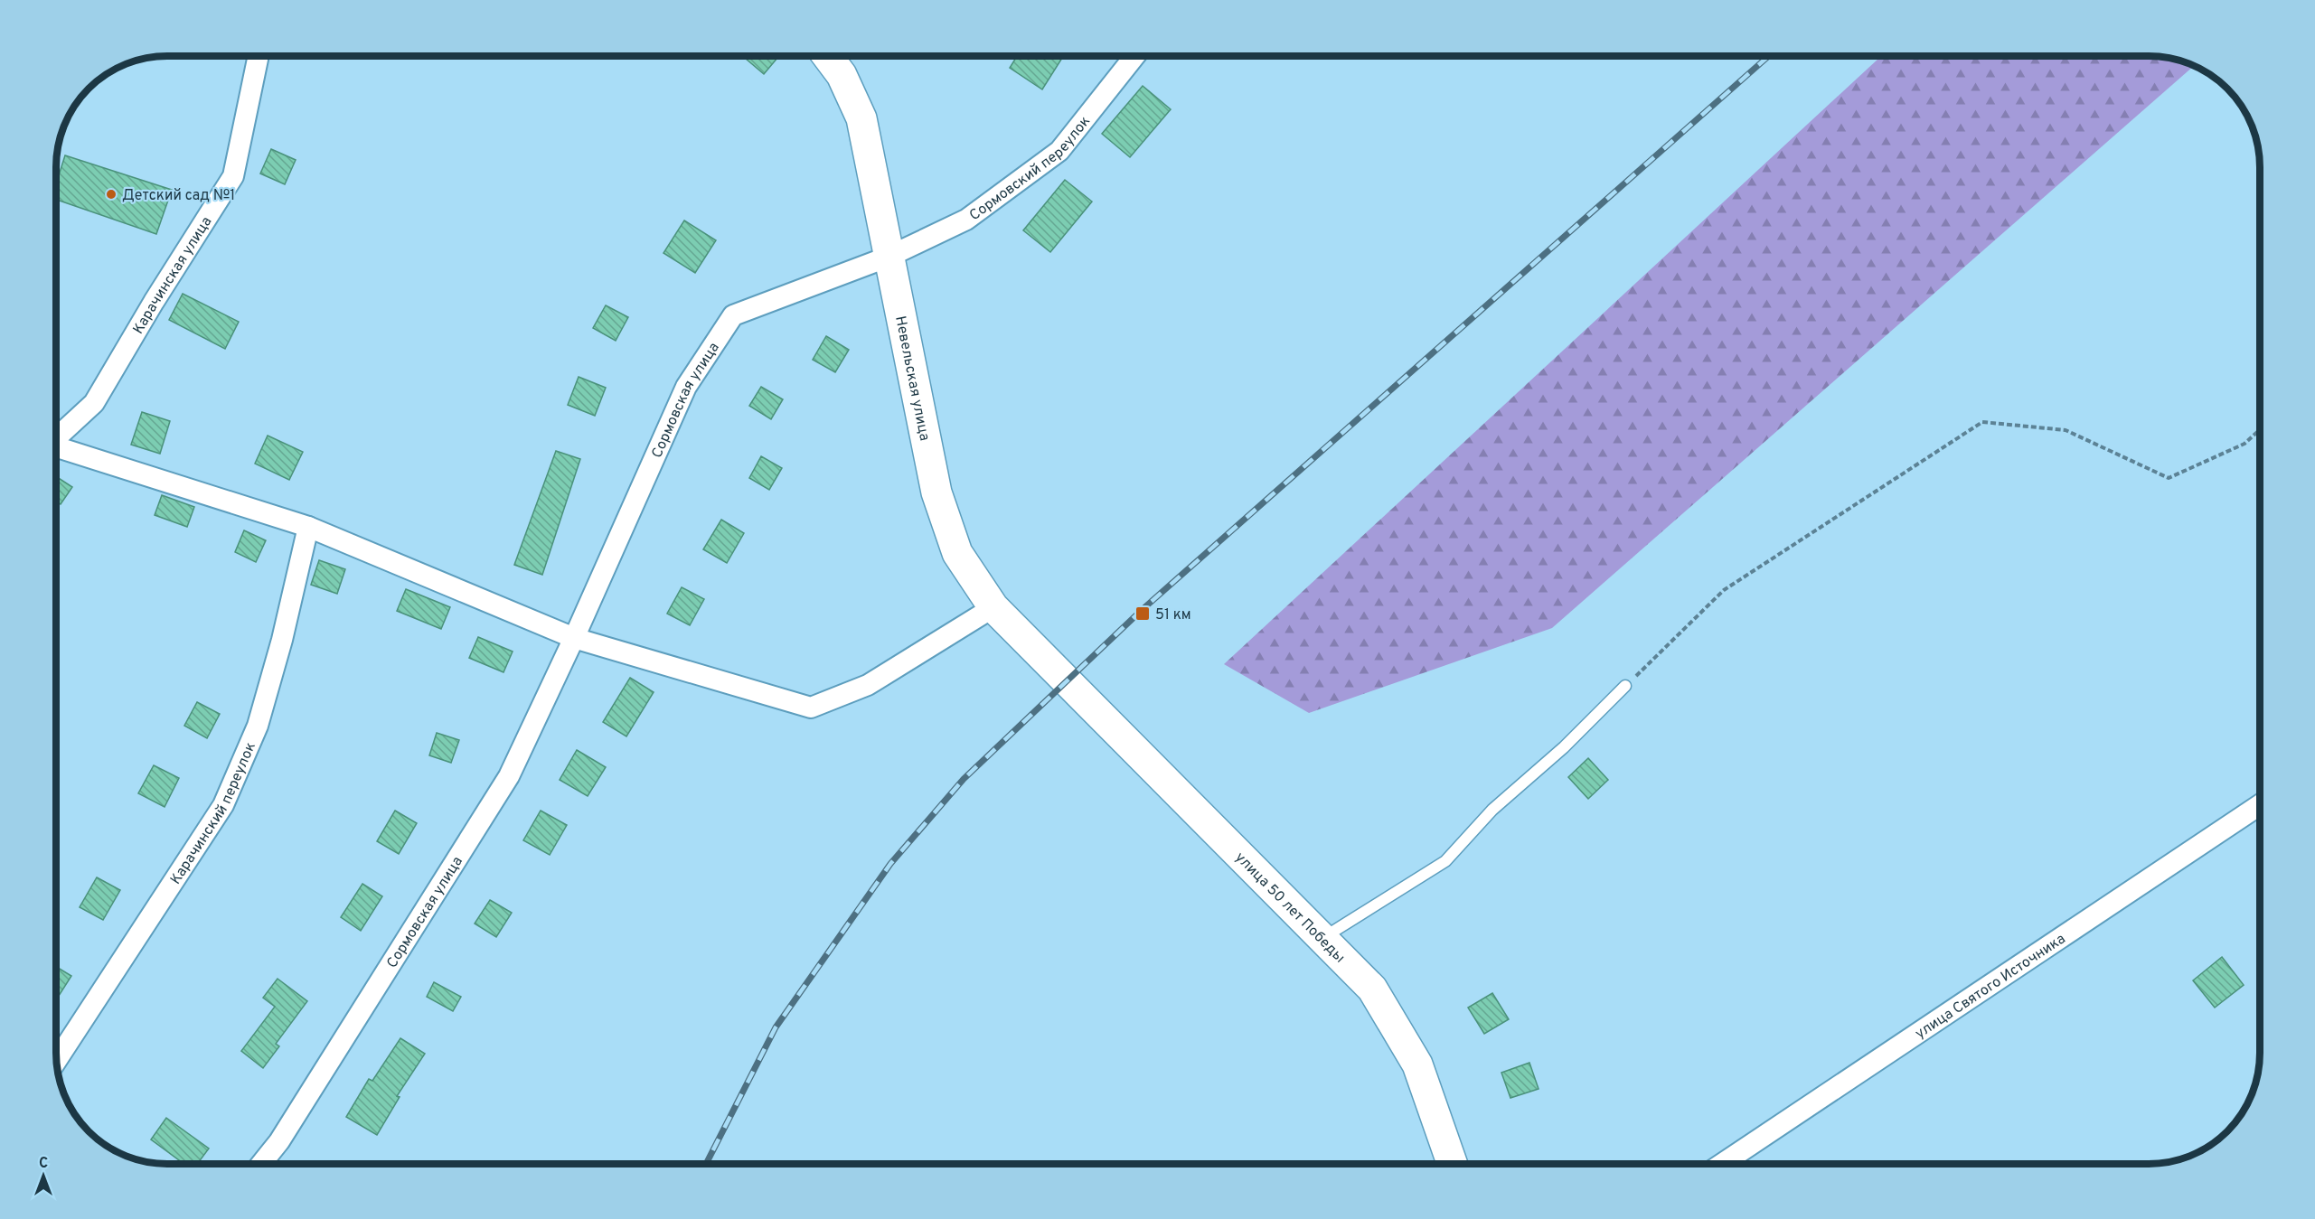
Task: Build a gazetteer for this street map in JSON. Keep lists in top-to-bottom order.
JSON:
{
  "streets": {
    "street": [
      "Сормовский переулок",
      "Карачинская улица",
      "Невельская улица",
      "Сормовская улица",
      "Карачинский переулок",
      "улица 50 лет Победы",
      "улица Святого Источника"
    ]
  },
  "crossings": [
    ["Сормовский переулок", "Невельская улица"],
    ["Сормовский переулок", "Сормовская улица"],
    ["Невельская улица", "Сормовская улица"],
    ["Невельская улица", "улица 50 лет Победы"]
  ],
  "places": {
    "other": ["Детский сад №1"],
    "transit": ["51 км"]
  },
  "north": "top"
}
